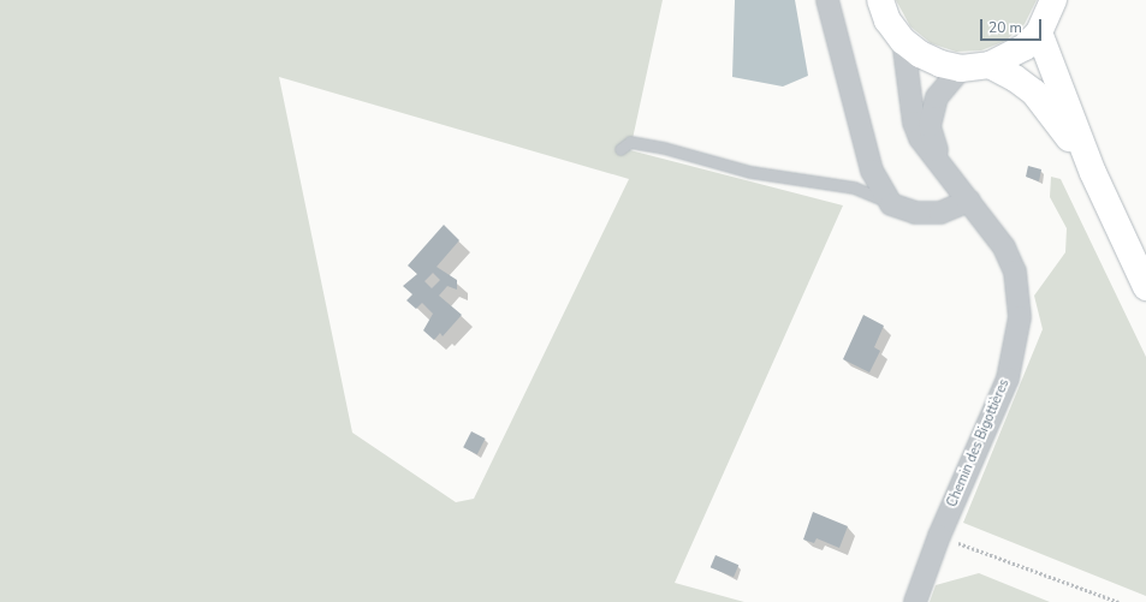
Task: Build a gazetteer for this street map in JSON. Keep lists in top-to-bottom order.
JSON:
{
  "streets": {
    "street": ["Chemin des Bigottières"]
  },
  "scale_bar": "20 m"
}
